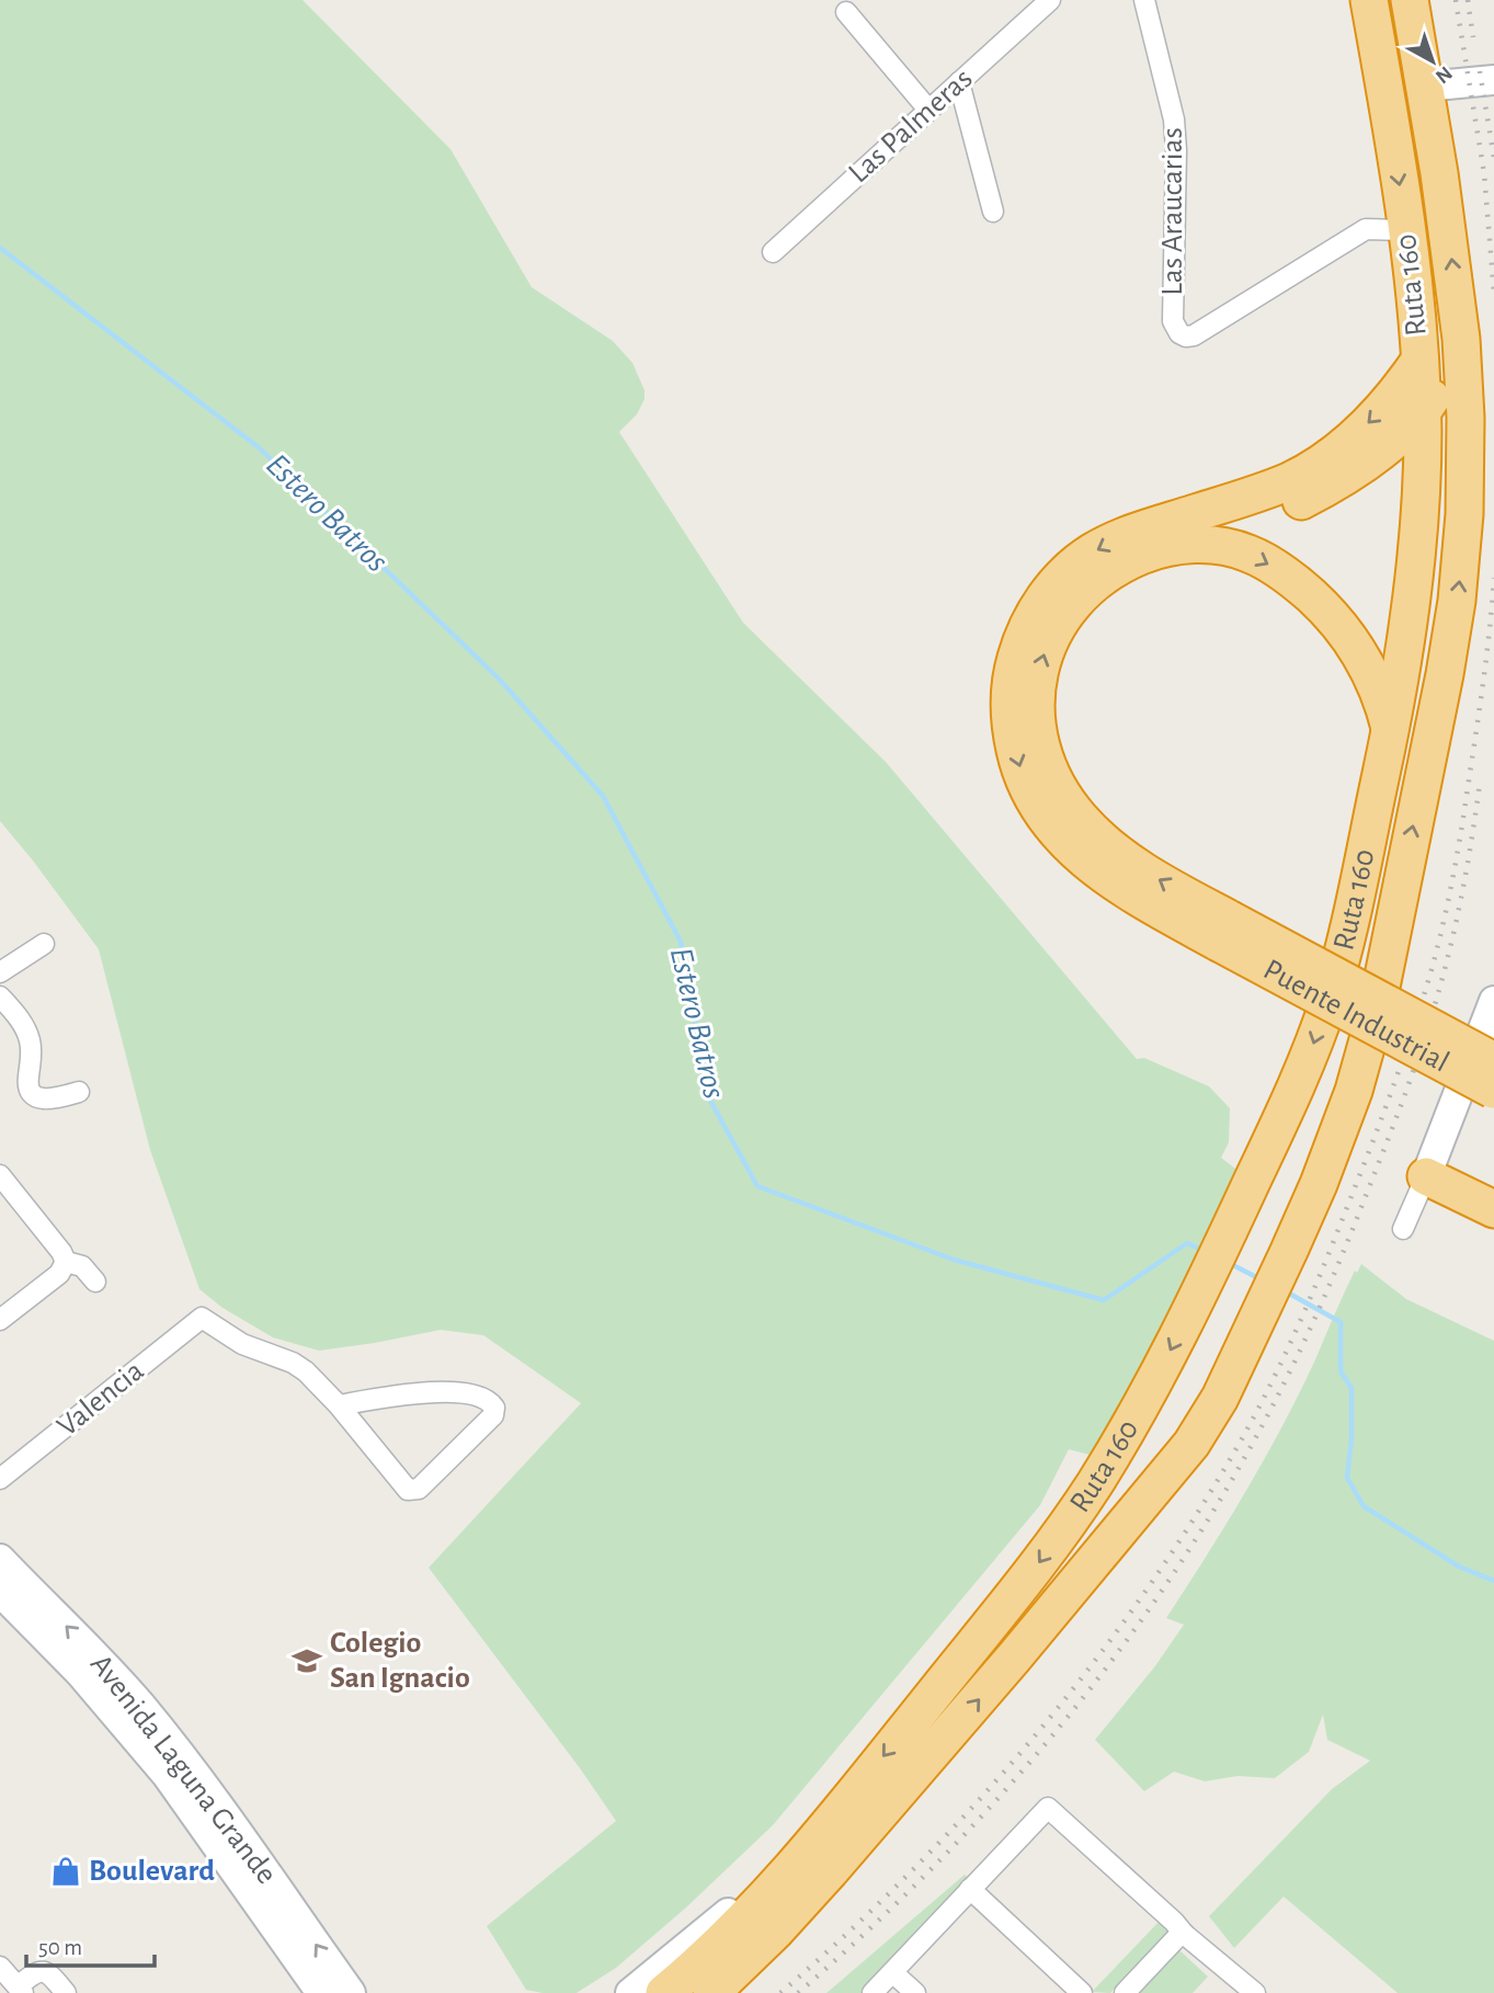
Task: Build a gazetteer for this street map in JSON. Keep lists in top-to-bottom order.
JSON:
{
  "streets": {
    "highway": ["Ruta 160", "Puente Industrial"],
    "main road": ["Avenida Laguna Grande"],
    "street": ["Las Palmeras", "Las Araucarias", "Valencia"]
  },
  "crossings": [
    ["Las Araucarias", "Ruta 160"]
  ],
  "water": ["Estero Batros"],
  "places": {
    "school or university": ["Colegio San Ignacio"],
    "shop": ["Boulevard"]
  },
  "scale_bar": "50 m",
  "north": "bottom right"
}
